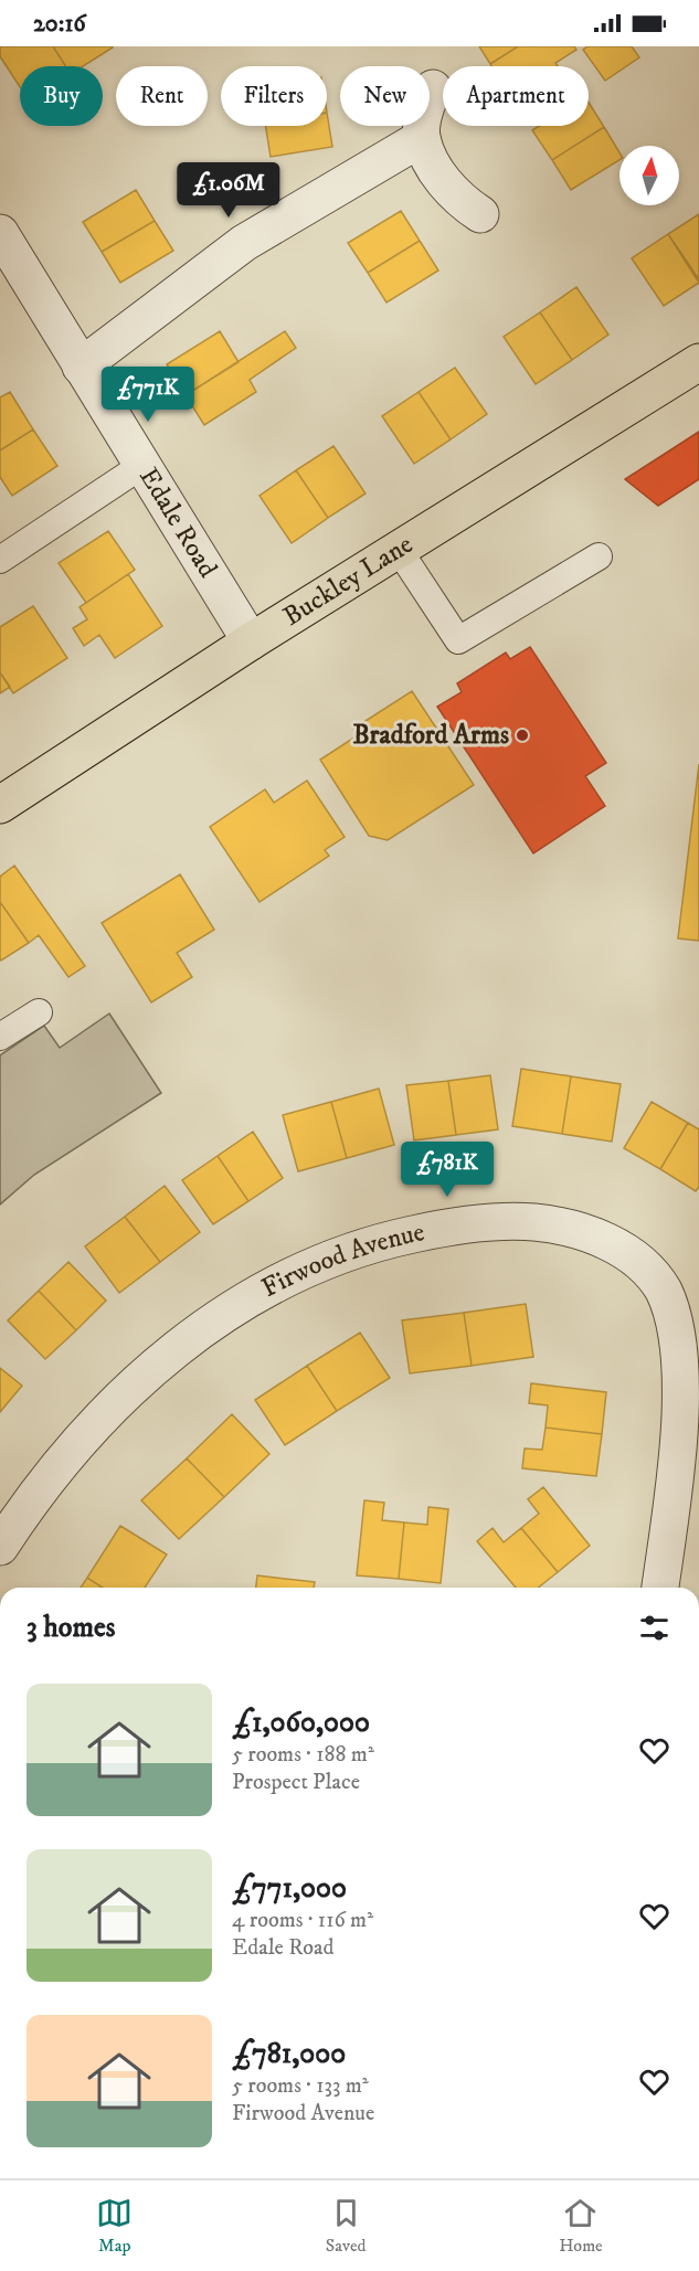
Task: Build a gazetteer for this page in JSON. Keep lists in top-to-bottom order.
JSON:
{
  "streets": {
    "main road": ["Buckley Lane"],
    "street": ["Edale Road", "Firwood Avenue"]
  },
  "crossings": [
    ["Edale Road", "Buckley Lane"]
  ],
  "places": ["Bradford Arms"],
  "north": "top",
  "page": {
    "status": "20:16",
    "chip": [
      "Buy",
      "Rent",
      "Filters",
      "New",
      "Apartment"
    ],
    "price": ["£1.06M", "£771K", "£781K"],
    "heading": "3 homes",
    "list": [
      {
        "name": "£1,060,000",
        "note": "5 rooms · 188 m² · Prospect Place"
      },
      {
        "name": "£771,000",
        "note": "4 rooms · 116 m² · Edale Road"
      },
      {
        "name": "£781,000",
        "note": "5 rooms · 133 m² · Firwood Avenue"
      }
    ],
    "tabs": ["Map", "Saved", "Home"]
  }
}
